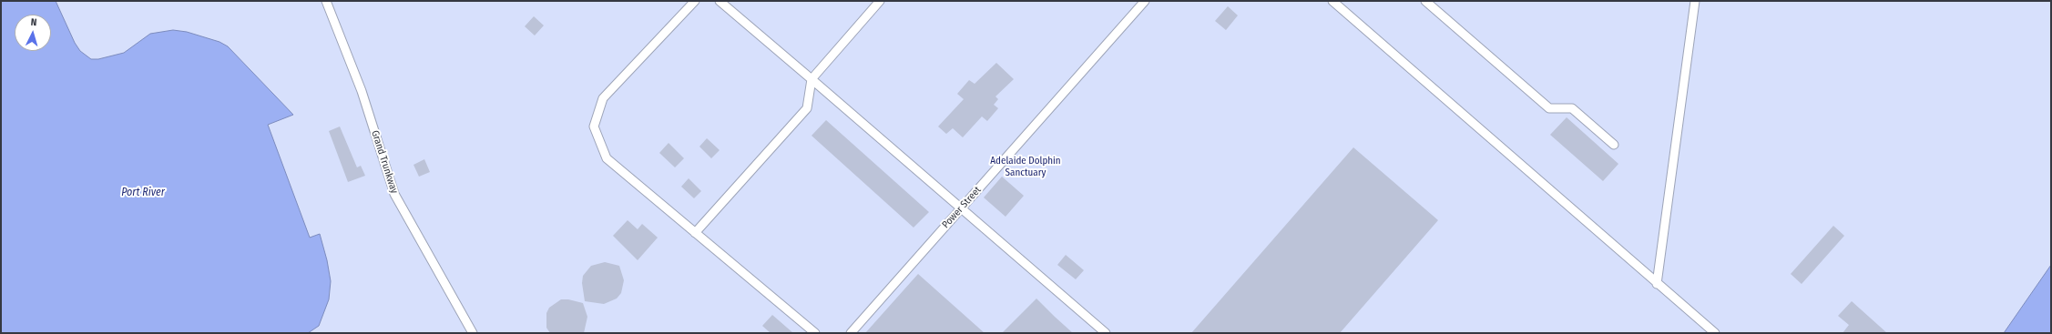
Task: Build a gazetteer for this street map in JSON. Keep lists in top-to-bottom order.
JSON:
{
  "streets": {
    "lane": ["Grand Trunkway", "Power Street"]
  },
  "water": ["Port River"],
  "parks": ["Adelaide Dolphin Sanctuary"],
  "north": "top"
}
